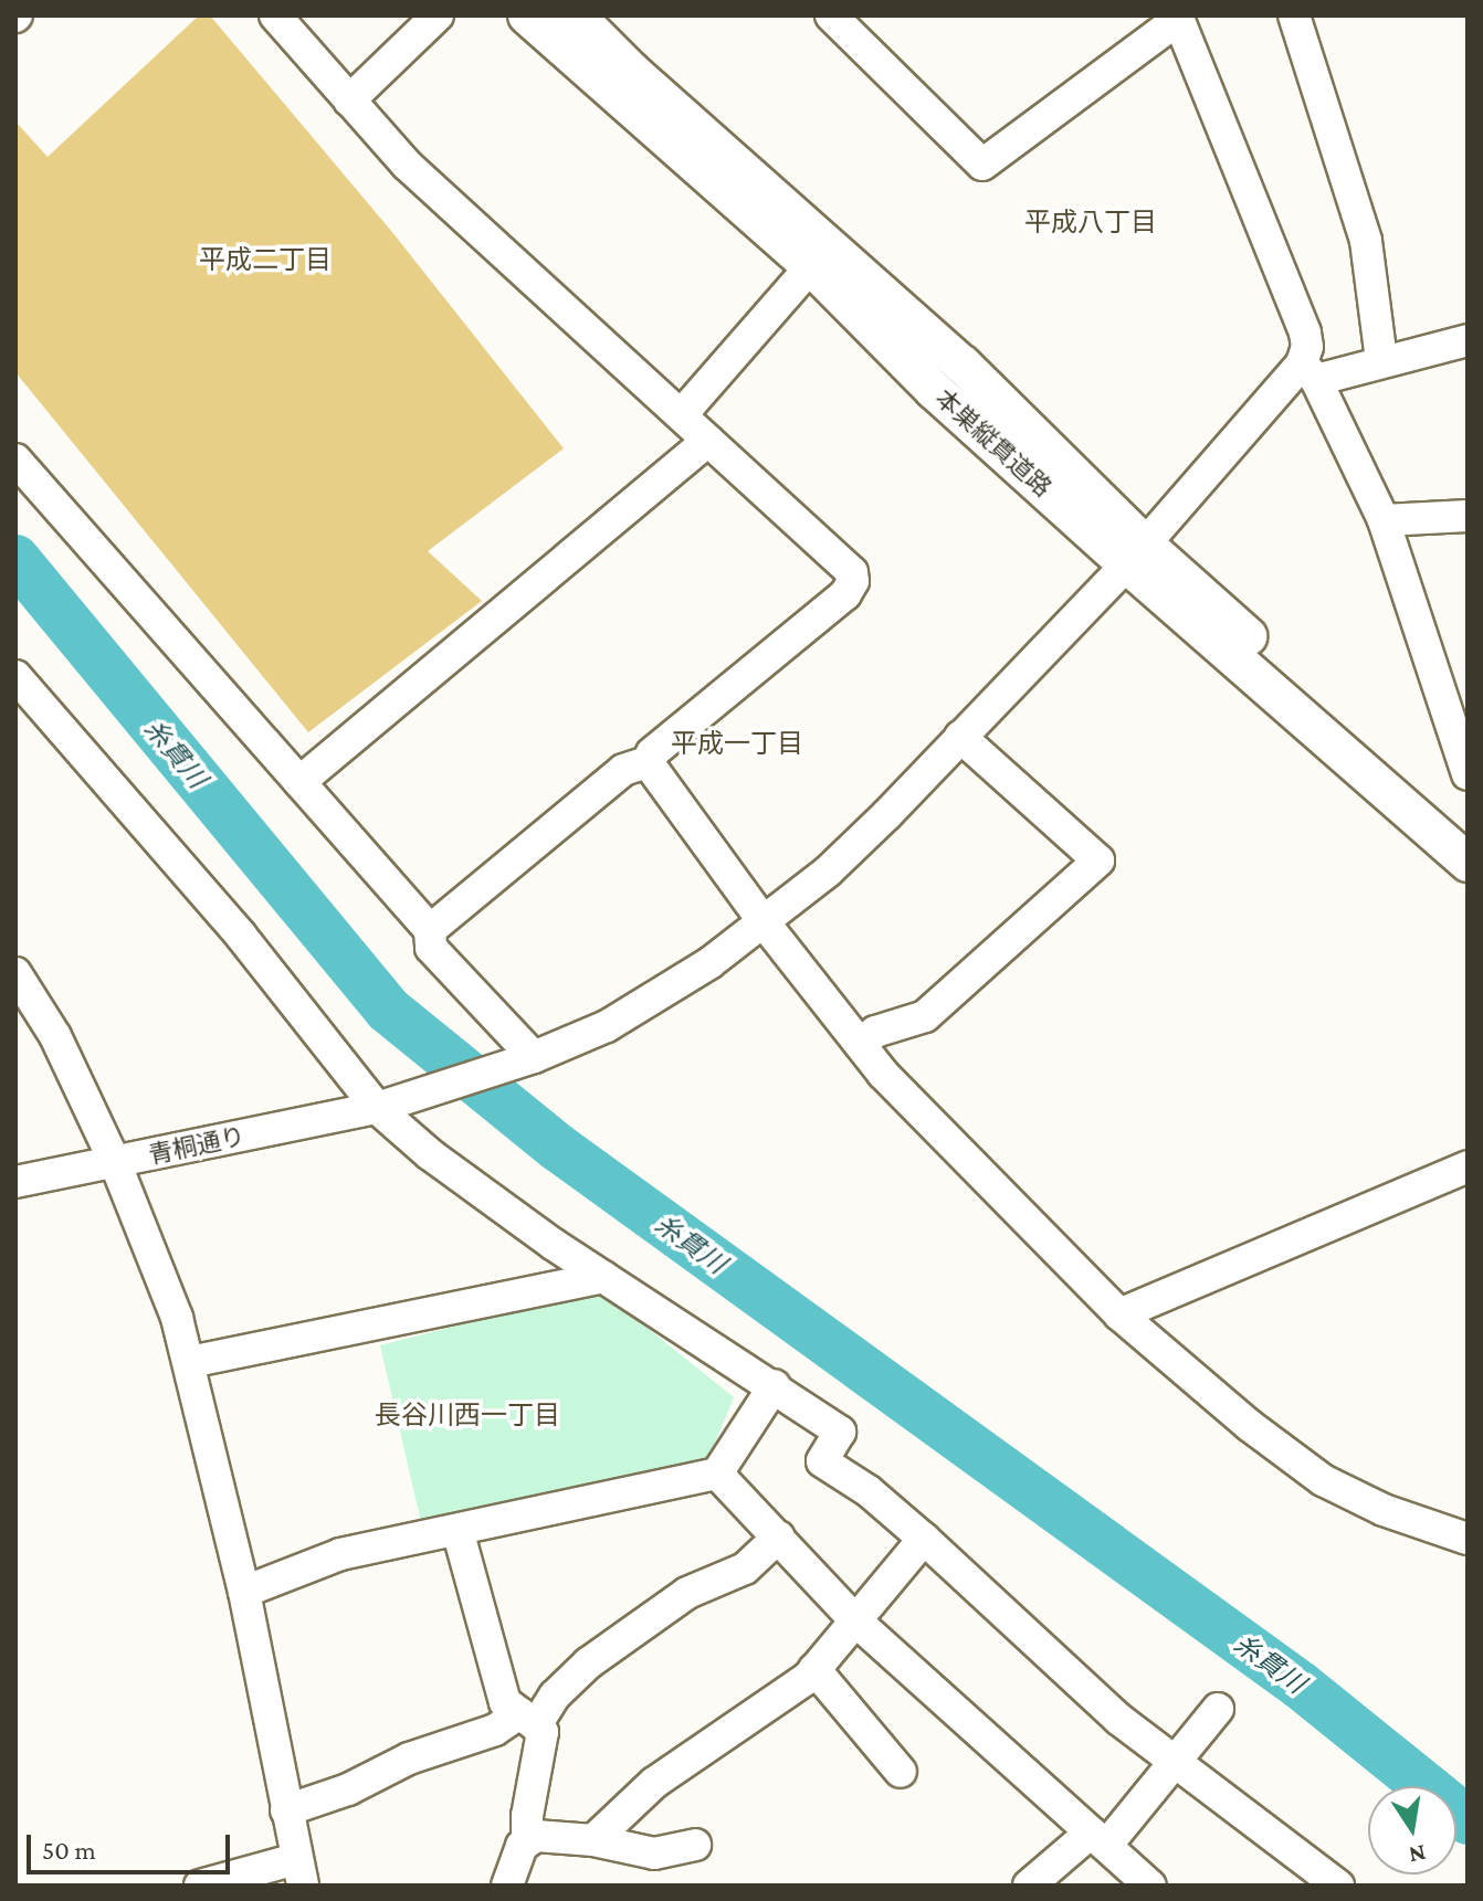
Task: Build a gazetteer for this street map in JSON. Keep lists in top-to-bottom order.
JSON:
{
  "streets": {
    "main road": ["本巣縦貫道路"],
    "street": ["青桐通り"]
  },
  "crossings": [
    ["本巣縦貫道路", "青桐通り"]
  ],
  "districts": [
    "平成八丁目",
    "平成二丁目",
    "平成一丁目",
    "長谷川西一丁目"
  ],
  "water": ["糸貫川"],
  "scale_bar": "50 m",
  "north": "bottom"
}
